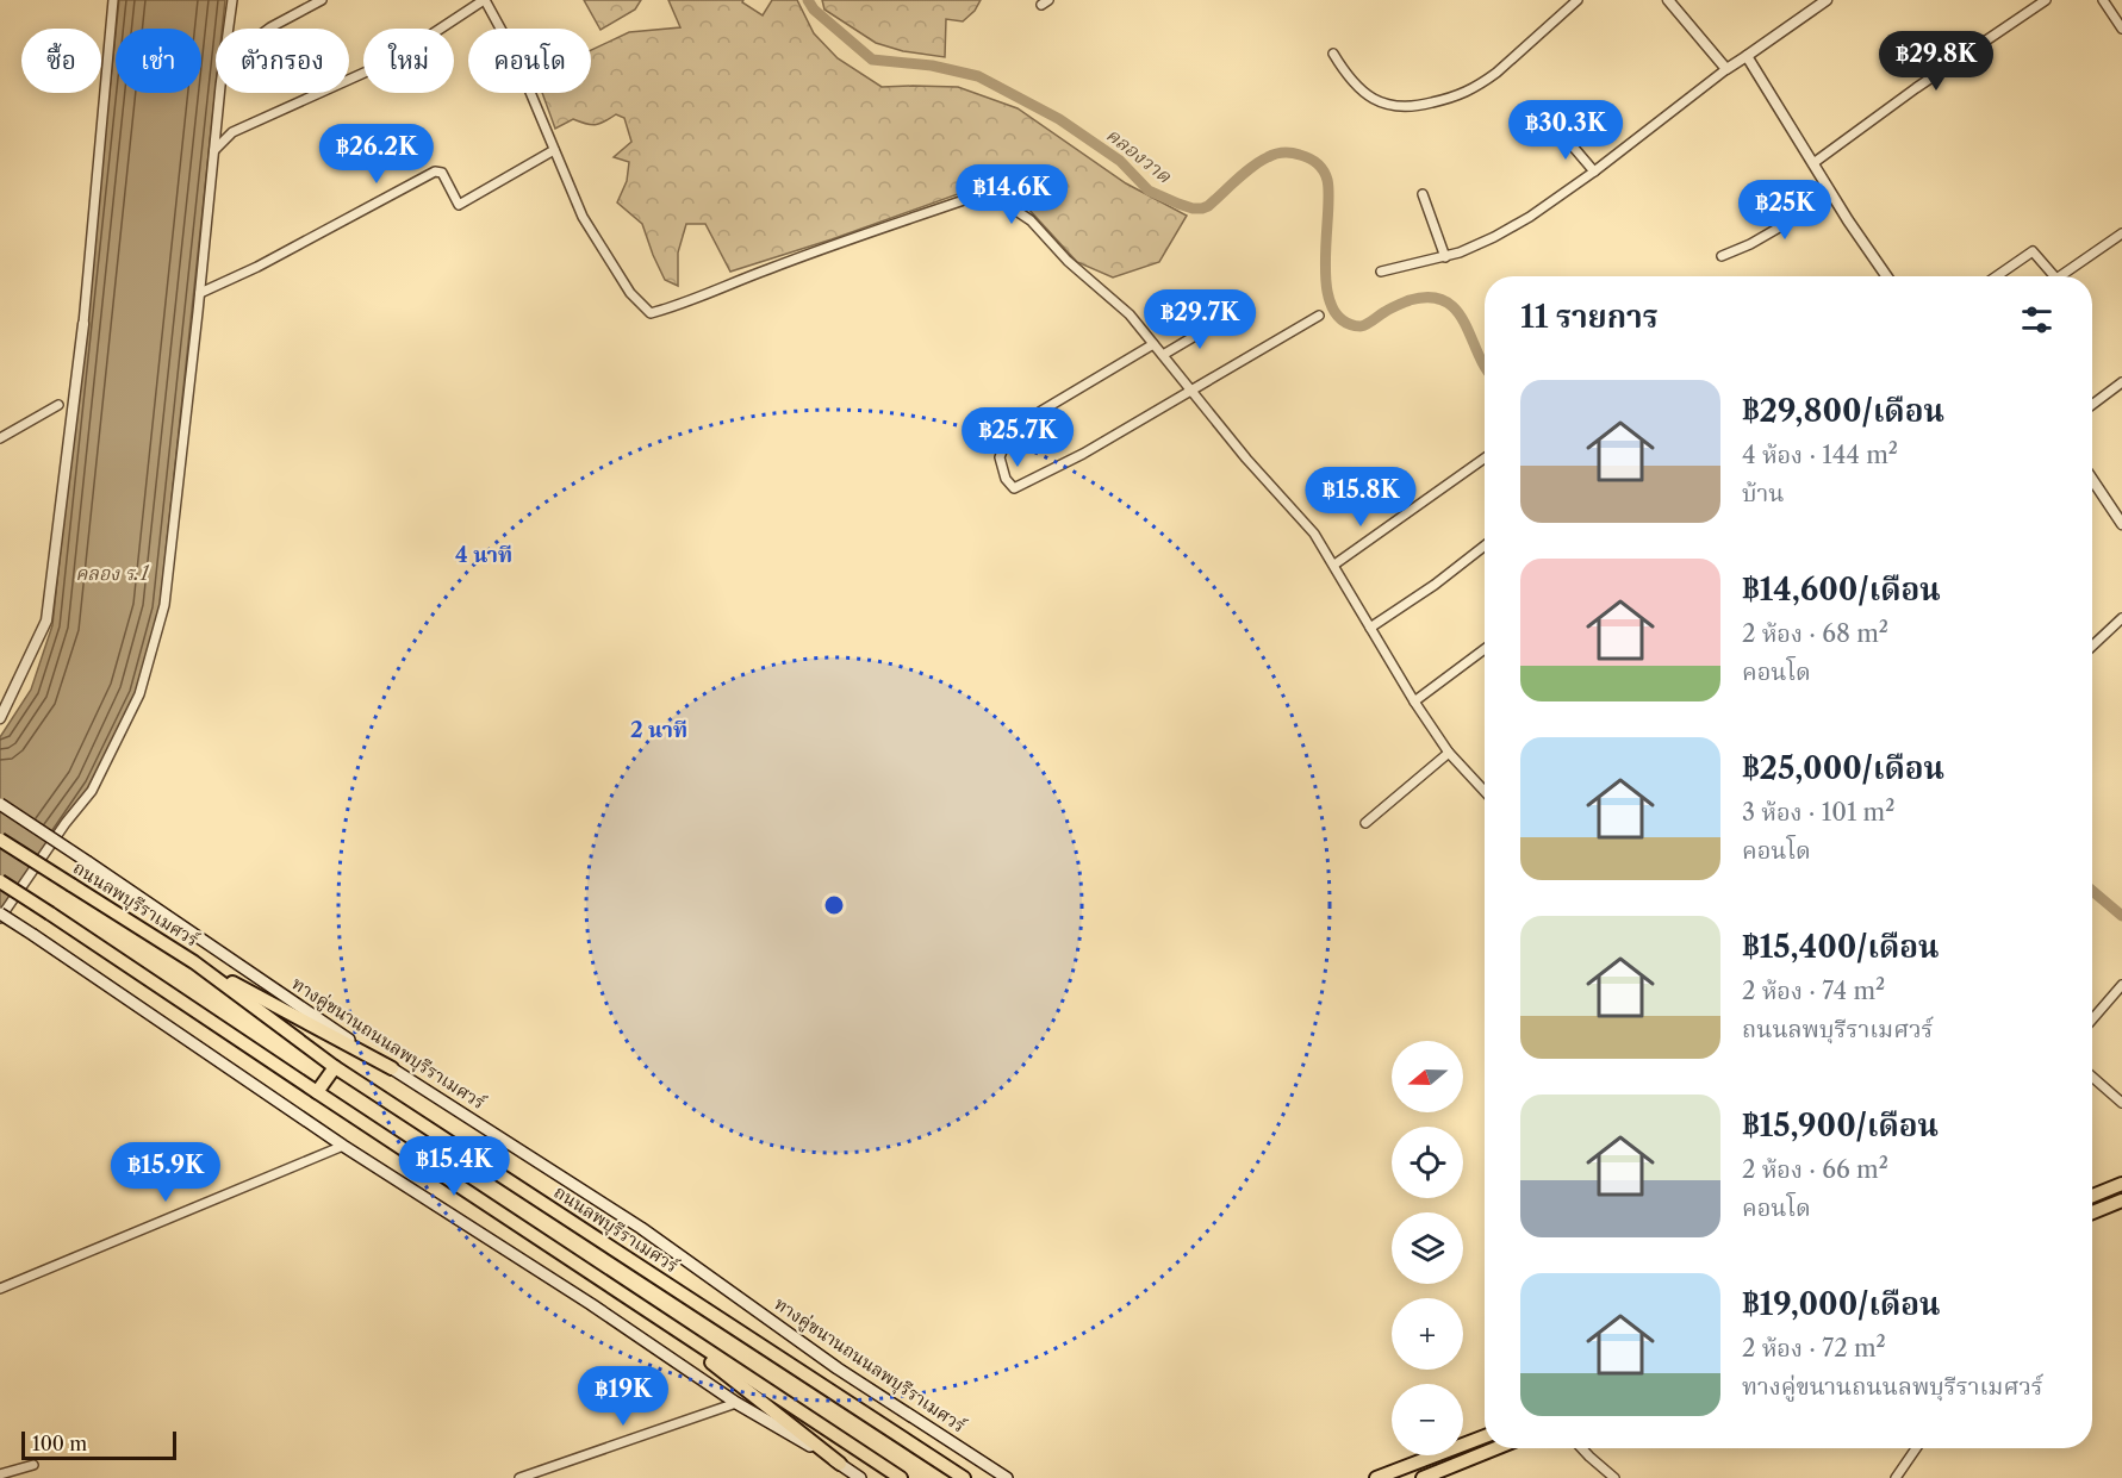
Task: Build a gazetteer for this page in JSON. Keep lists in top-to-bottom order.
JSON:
{
  "streets": {
    "main road": ["ถนนลพบุรีราเมศวร์", "ทางคู่ขนานถนนลพบุรีราเมศวร์"]
  },
  "water": ["คลองวาด", "คลอง ร.1"],
  "scale_bar": "100 m",
  "north": "left",
  "page": {
    "chip": [
      "ซื้อ",
      "เช่า",
      "ตัวกรอง",
      "ใหม่",
      "คอนโด"
    ],
    "price": [
      "฿29.8K",
      "฿30.3K",
      "฿26.2K",
      "฿14.6K",
      "฿25K",
      "฿29.7K",
      "฿25.7K",
      "฿15.8K",
      "฿15.4K",
      "฿15.9K",
      "฿19K"
    ],
    "heading": "11 รายการ",
    "list": [
      {
        "name": "฿29,800/เดือน",
        "note": "4 ห้อง · 144 m² · บ้าน"
      },
      {
        "name": "฿14,600/เดือน",
        "note": "2 ห้อง · 68 m² · คอนโด"
      },
      {
        "name": "฿25,000/เดือน",
        "note": "3 ห้อง · 101 m² · คอนโด"
      },
      {
        "name": "฿15,400/เดือน",
        "note": "2 ห้อง · 74 m² · ถนนลพบุรีราเมศวร์"
      },
      {
        "name": "฿15,900/เดือน",
        "note": "2 ห้อง · 66 m² · คอนโด"
      },
      {
        "name": "฿19,000/เดือน",
        "note": "2 ห้อง · 72 m² · ทางคู่ขนานถนนลพบุรีราเมศวร์"
      }
    ],
    "map_buttons": ["+", "−"],
    "scale": "100 m"
  },
  "rings": ["4 นาที", "2 นาที"]
}
